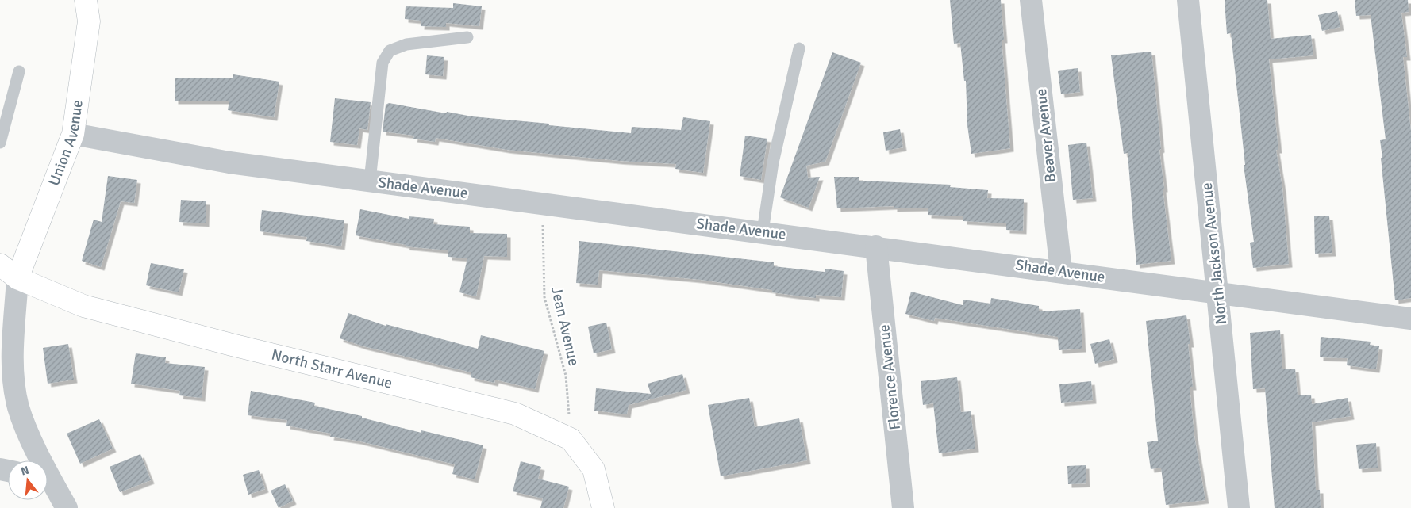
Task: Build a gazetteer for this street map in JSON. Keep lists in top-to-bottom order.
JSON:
{
  "streets": {
    "street": [
      "Beaver Avenue",
      "Union Avenue",
      "Shade Avenue",
      "North Jackson Avenue",
      "North Starr Avenue",
      "Florence Avenue"
    ],
    "path": ["Jean Avenue"]
  },
  "crossings": [
    ["Beaver Avenue", "Shade Avenue"],
    ["Union Avenue", "Shade Avenue"],
    ["Union Avenue", "North Starr Avenue"],
    ["Shade Avenue", "North Jackson Avenue"],
    ["Shade Avenue", "Florence Avenue"]
  ],
  "north": "top"
}
